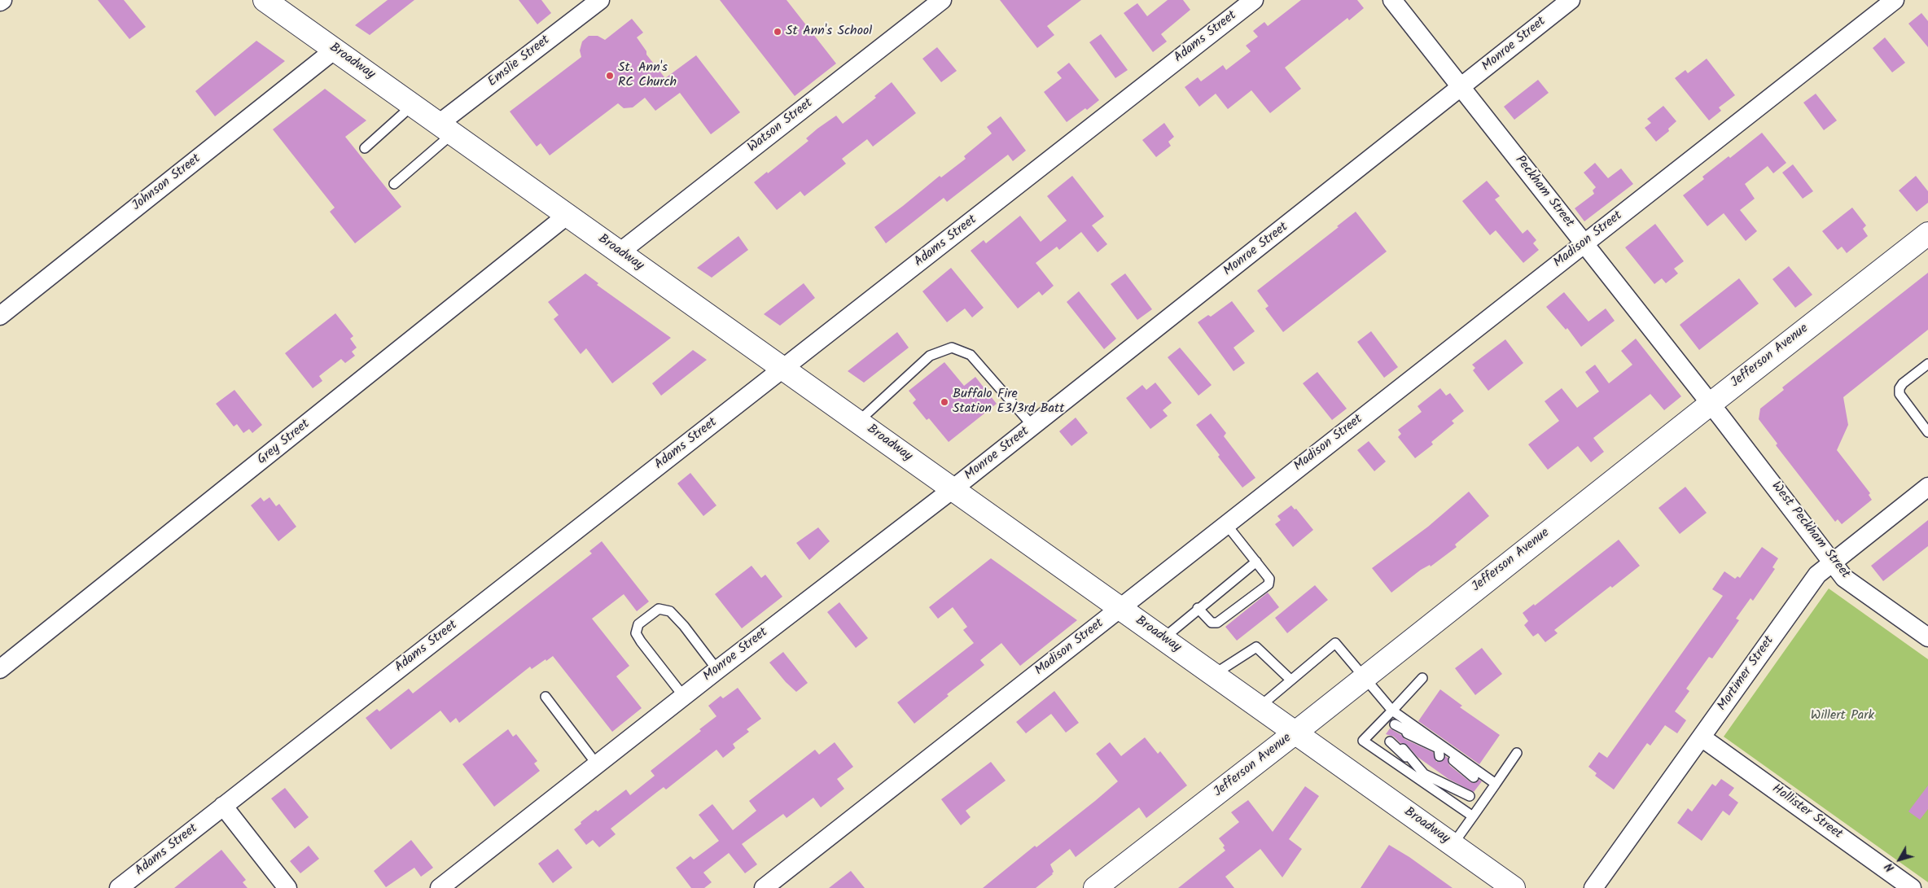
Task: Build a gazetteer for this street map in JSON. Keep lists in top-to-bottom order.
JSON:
{
  "streets": {
    "main road": ["Broadway", "Jefferson Avenue"],
    "street": [
      "Adams Street",
      "Monroe Street",
      "Emslie Street",
      "Watson Street",
      "Johnson Street",
      "Peckham Street",
      "Madison Street",
      "Grey Street",
      "West Peckham Street",
      "Mortimer Street",
      "Hollister Street"
    ]
  },
  "crossings": [
    ["Adams Street", "Broadway"],
    ["Monroe Street", "Broadway"],
    ["Monroe Street", "Peckham Street"],
    ["Broadway", "Emslie Street"],
    ["Broadway", "Watson Street"],
    ["Broadway", "Johnson Street"],
    ["Broadway", "Madison Street"],
    ["Broadway", "Jefferson Avenue"],
    ["Broadway", "Grey Street"],
    ["Peckham Street", "Madison Street"],
    ["Peckham Street", "Jefferson Avenue"],
    ["Peckham Street", "West Peckham Street"],
    ["Jefferson Avenue", "West Peckham Street"],
    ["West Peckham Street", "Mortimer Street"],
    ["Mortimer Street", "Hollister Street"]
  ],
  "parks": ["Willert Park"],
  "places": ["St Ann's School", "St. Ann's RC Church", "Buffalo Fire Station E3/3rd Batt"],
  "north": "bottom left"
}
